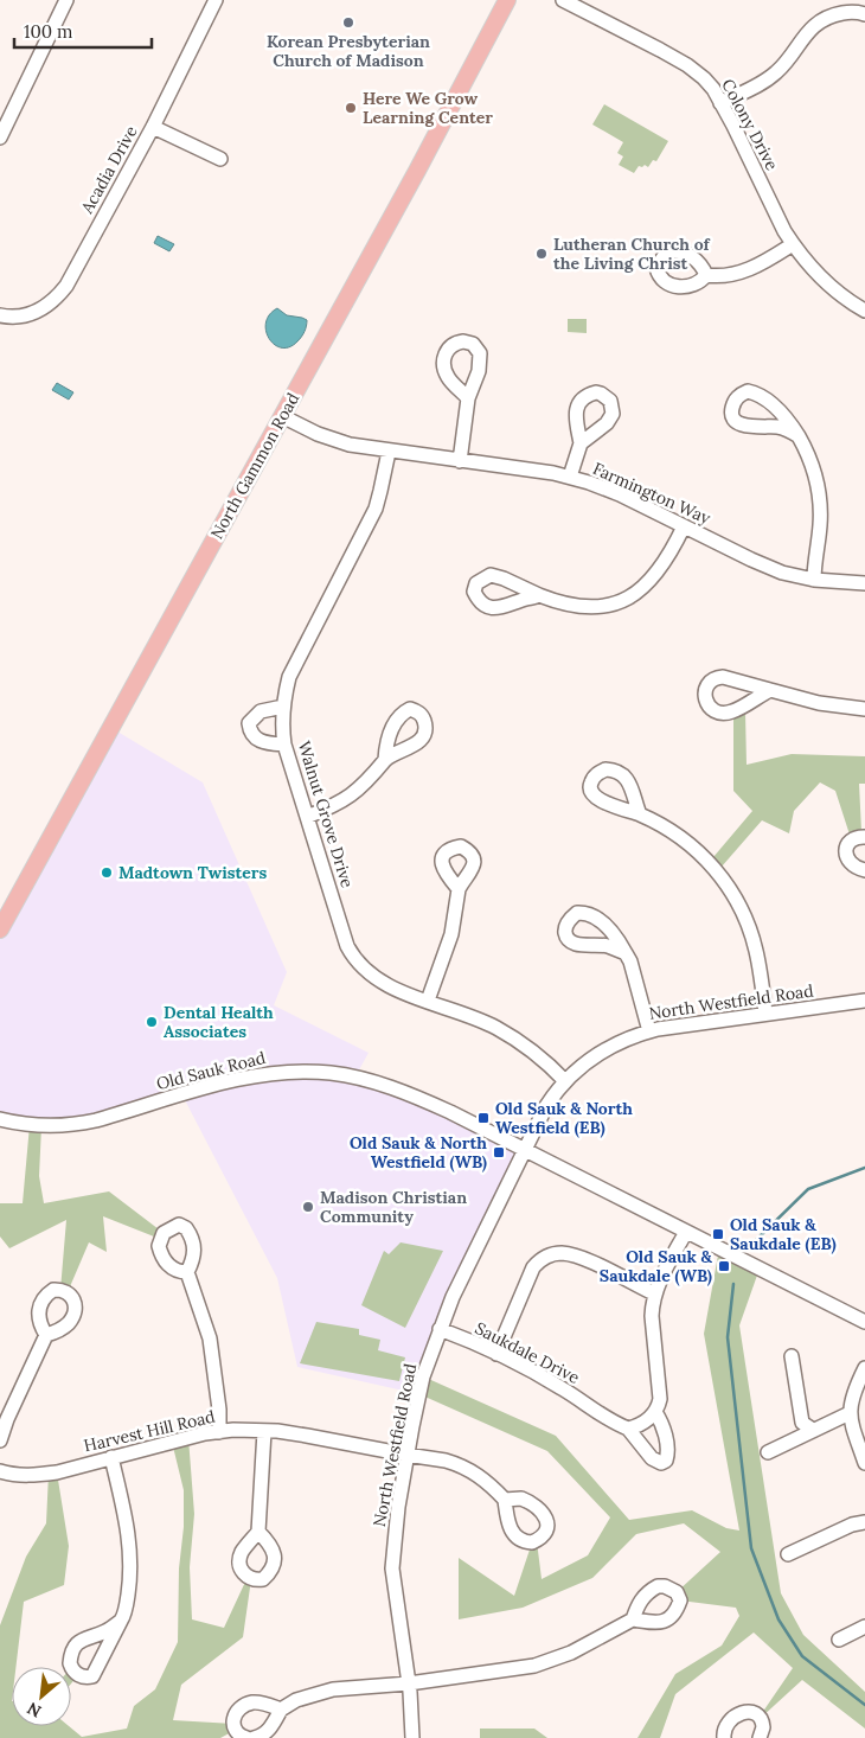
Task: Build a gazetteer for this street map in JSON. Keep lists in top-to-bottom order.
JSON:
{
  "streets": {
    "main road": ["North Gammon Road"],
    "street": [
      "Colony Drive",
      "Acadia Drive",
      "Farmington Way",
      "Walnut Grove Drive",
      "North Westfield Road",
      "Old Sauk Road",
      "Saukdale Drive",
      "Harvest Hill Road"
    ]
  },
  "crossings": [
    ["North Gammon Road", "Farmington Way"],
    ["Farmington Way", "Walnut Grove Drive"],
    ["Walnut Grove Drive", "North Westfield Road"],
    ["North Westfield Road", "Old Sauk Road"],
    ["North Westfield Road", "Saukdale Drive"],
    ["North Westfield Road", "Harvest Hill Road"]
  ],
  "places": {
    "other": [
      "Korean Presbyterian Church of Madison",
      "Here We Grow Learning Center",
      "Lutheran Church of the Living Christ",
      "Madtown Twisters",
      "Dental Health Associates",
      "Madison Christian Community"
    ],
    "transit": [
      "Old Sauk & North Westfield (EB)",
      "Old Sauk & North Westfield (WB)",
      "Old Sauk & Saukdale (EB)",
      "Old Sauk & Saukdale (WB)"
    ]
  },
  "scale_bar": "100 m",
  "north": "bottom left"
}
